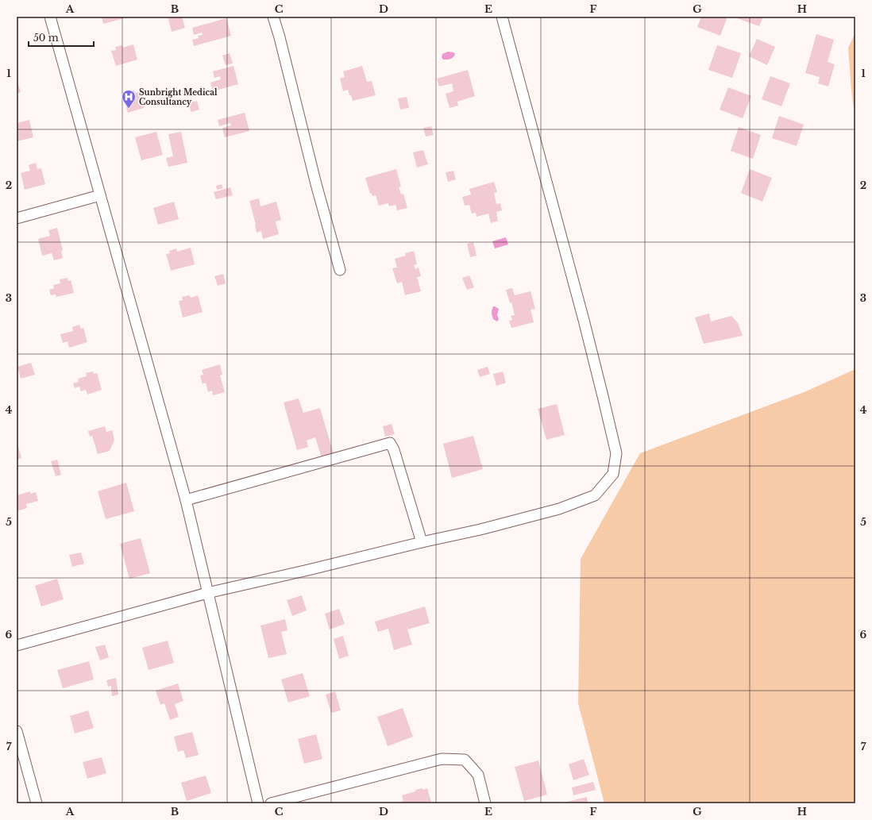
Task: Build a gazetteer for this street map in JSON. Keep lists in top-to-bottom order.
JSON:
{
  "places": {
    "hospital": ["Sunbright Medical Consultancy"]
  },
  "scale_bar": "50 m",
  "grid": {
    "columns": [
      "A",
      "B",
      "C",
      "D",
      "E",
      "F",
      "G",
      "H"
    ],
    "rows": [
      "1",
      "2",
      "3",
      "4",
      "5",
      "6",
      "7"
    ]
  }
}
